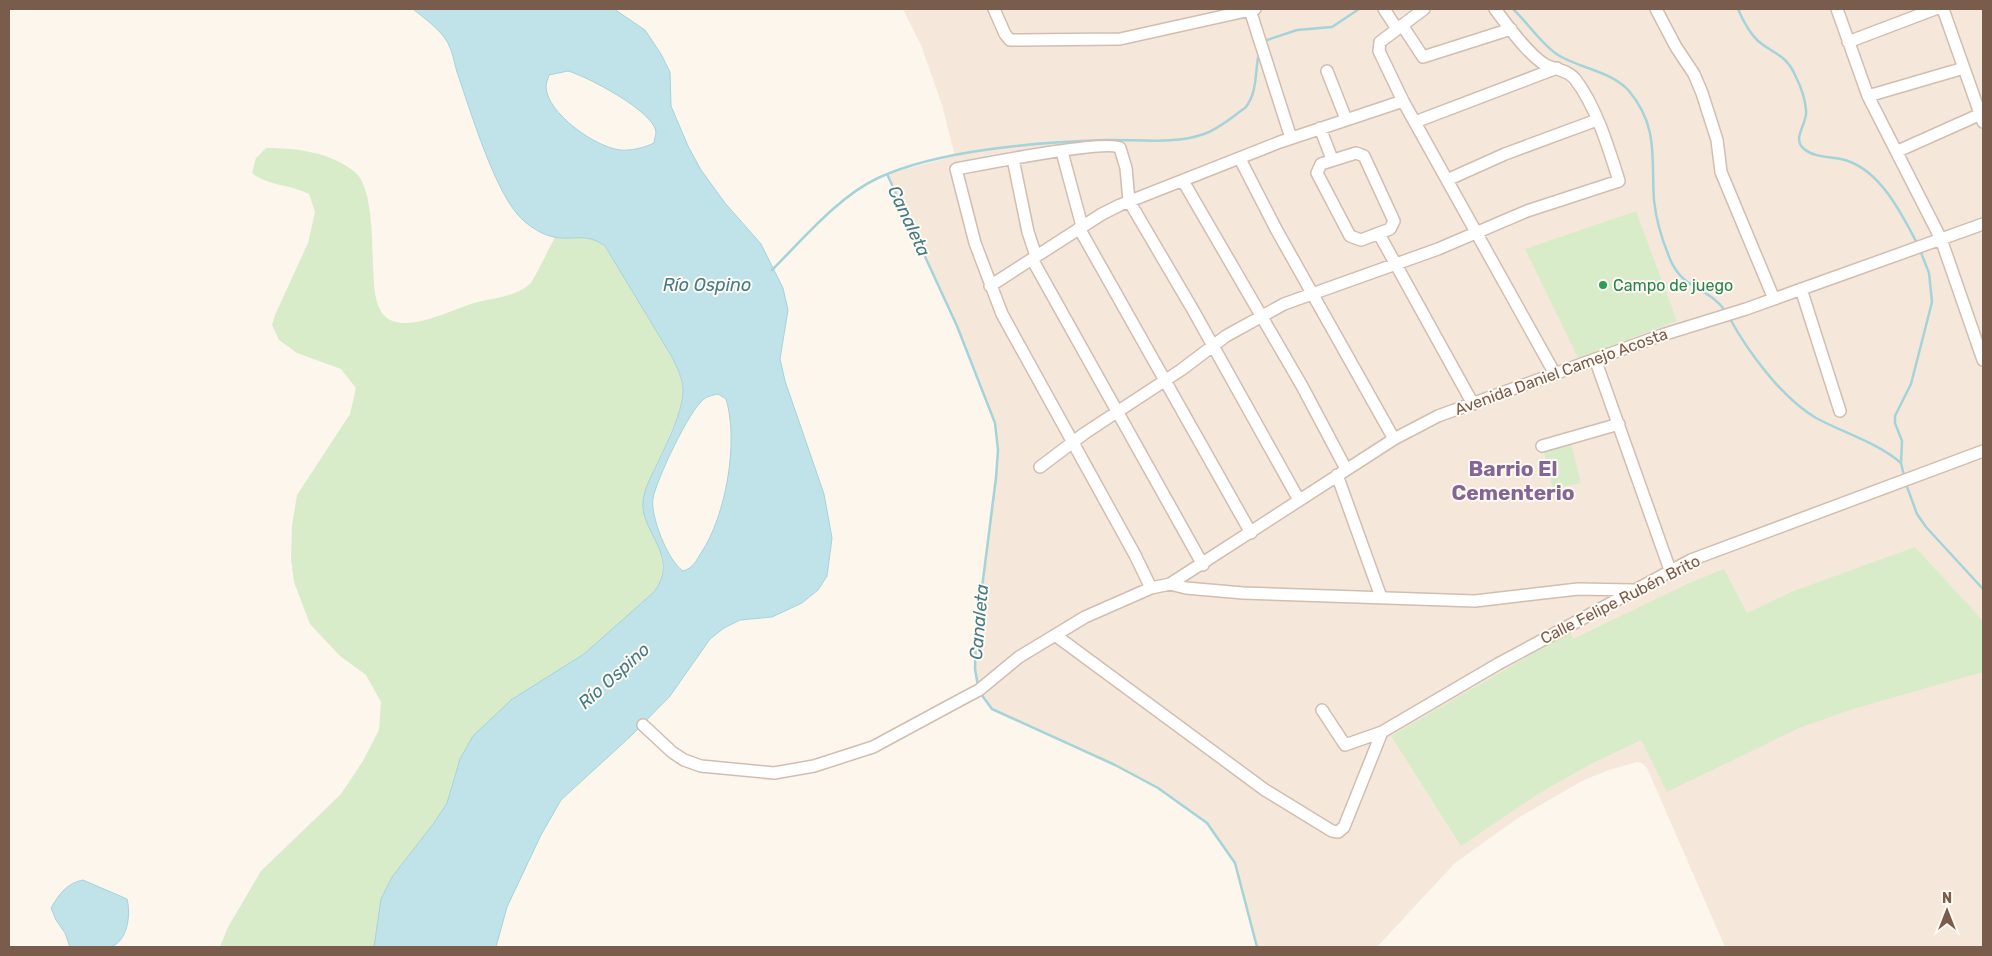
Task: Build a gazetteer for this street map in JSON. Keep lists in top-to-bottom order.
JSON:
{
  "streets": {
    "street": ["Avenida Daniel Camejo Acosta", "Calle Felipe Rubén Brito"]
  },
  "districts": ["Barrio El Cementerio"],
  "water": ["Canaleta", "Río Ospino"],
  "places": ["Campo de juego"],
  "north": "top"
}
